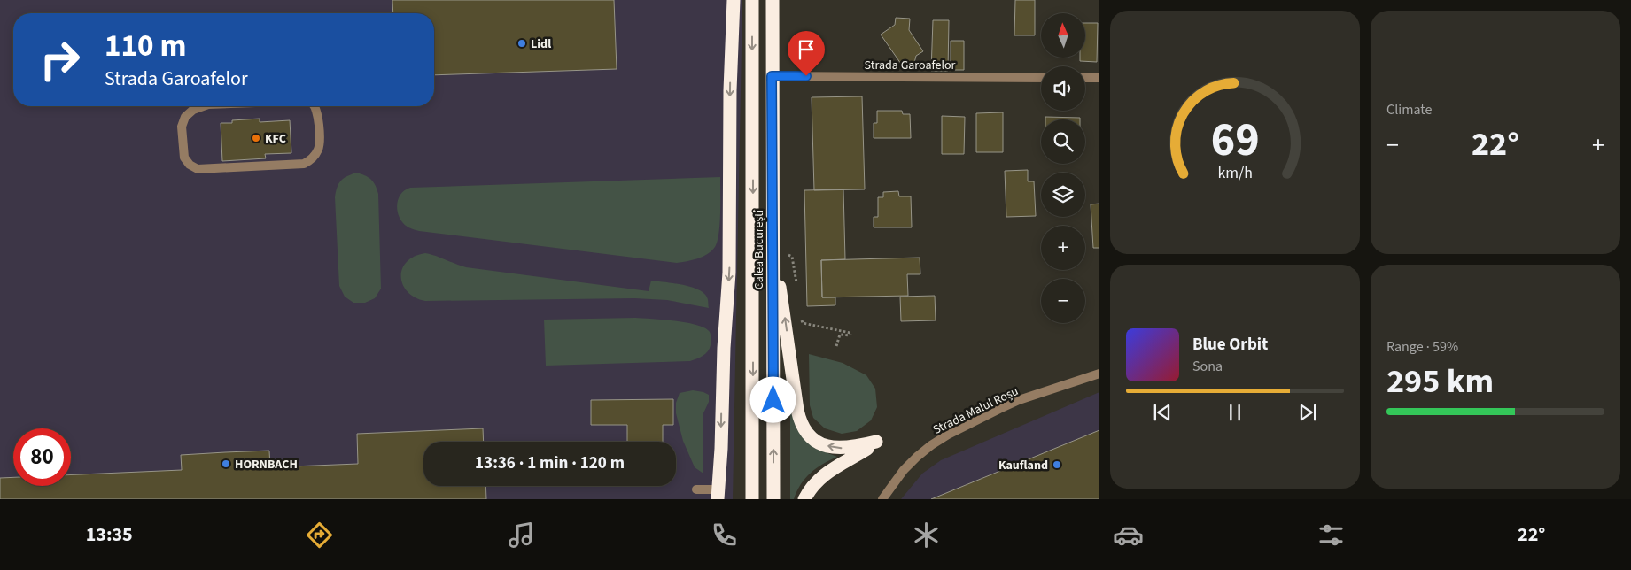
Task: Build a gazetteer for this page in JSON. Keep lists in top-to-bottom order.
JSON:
{
  "streets": {
    "highway": ["Calea București"],
    "street": ["Strada Garoafelor", "Strada Malul Roșu"]
  },
  "crossings": [
    ["Strada Garoafelor", "Calea București"]
  ],
  "places": [
    "Lidl",
    "KFC",
    "HORNBACH",
    "Kaufland"
  ],
  "north": "top",
  "page": {
    "tile": [
      "Climate",
      ["Range · 59%", "295 km"]
    ],
    "map_buttons": ["+", "−"],
    "turn": ["110 m", "Strada Garoafelor"],
    "heat": ["−", "22°", "+"],
    "song": ["Blue Orbit", "Sona"],
    "limit": "80",
    "trip": "13:36 · 1 min · 120 m",
    "tabs": ["13:35", "22°"],
    "gauge": ["69", "km/h"]
  }
}
